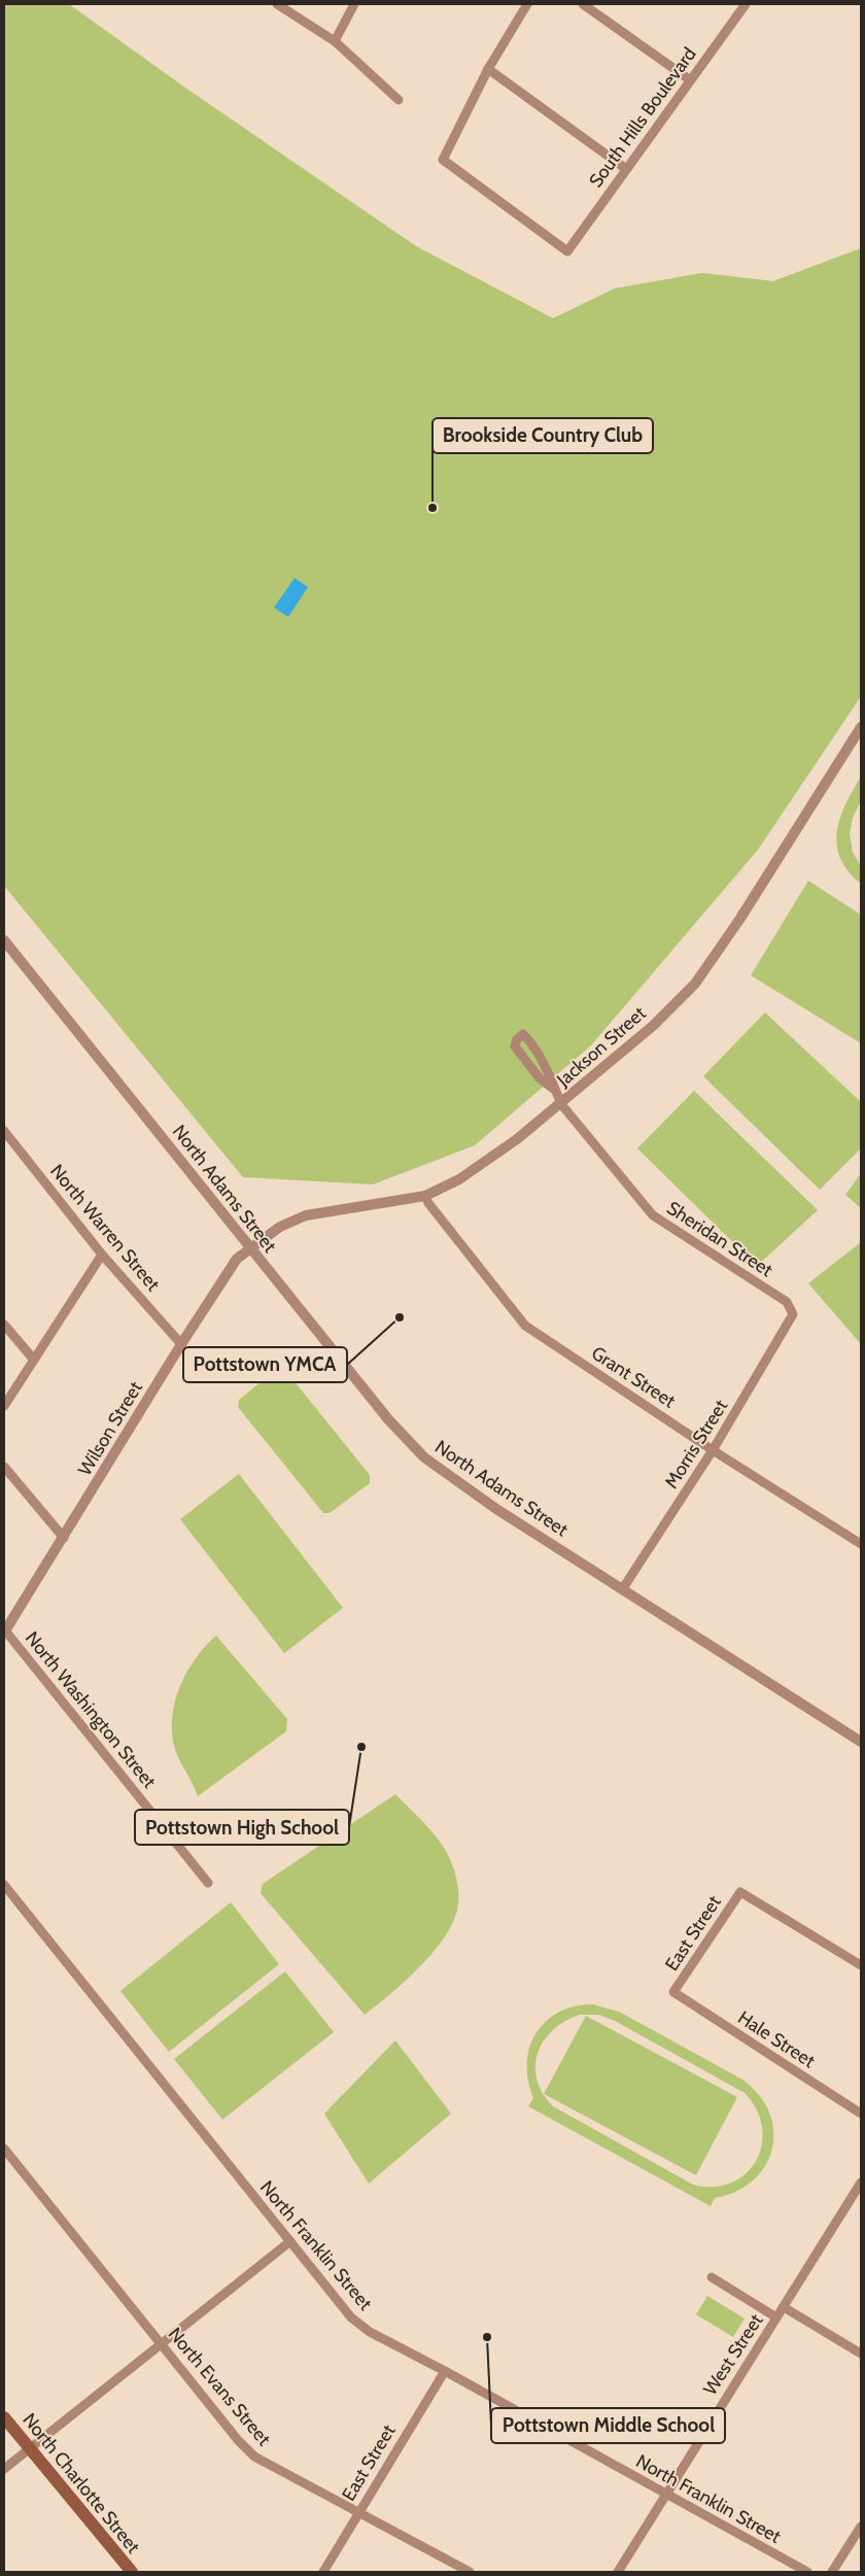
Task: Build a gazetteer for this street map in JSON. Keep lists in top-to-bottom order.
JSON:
{
  "streets": {
    "main road": ["North Charlotte Street"],
    "street": [
      "South Hills Boulevard",
      "Jackson Street",
      "North Adams Street",
      "North Warren Street",
      "Sheridan Street",
      "Grant Street",
      "Wilson Street",
      "Morris Street",
      "North Washington Street",
      "East Street",
      "Hale Street",
      "North Franklin Street",
      "West Street",
      "North Evans Street"
    ]
  },
  "crossings": [
    ["Jackson Street", "North Adams Street"],
    ["Jackson Street", "Sheridan Street"],
    ["Jackson Street", "Grant Street"],
    ["Jackson Street", "Wilson Street"],
    ["North Adams Street", "Wilson Street"],
    ["North Adams Street", "Morris Street"],
    ["North Warren Street", "Wilson Street"],
    ["Sheridan Street", "Morris Street"],
    ["Grant Street", "Morris Street"],
    ["Wilson Street", "North Washington Street"],
    ["East Street", "Hale Street"],
    ["East Street", "North Franklin Street"],
    ["East Street", "North Evans Street"],
    ["North Franklin Street", "West Street"]
  ],
  "places": [
    "Brookside Country Club",
    "Pottstown YMCA",
    "Pottstown High School",
    "Pottstown Middle School"
  ]
}
